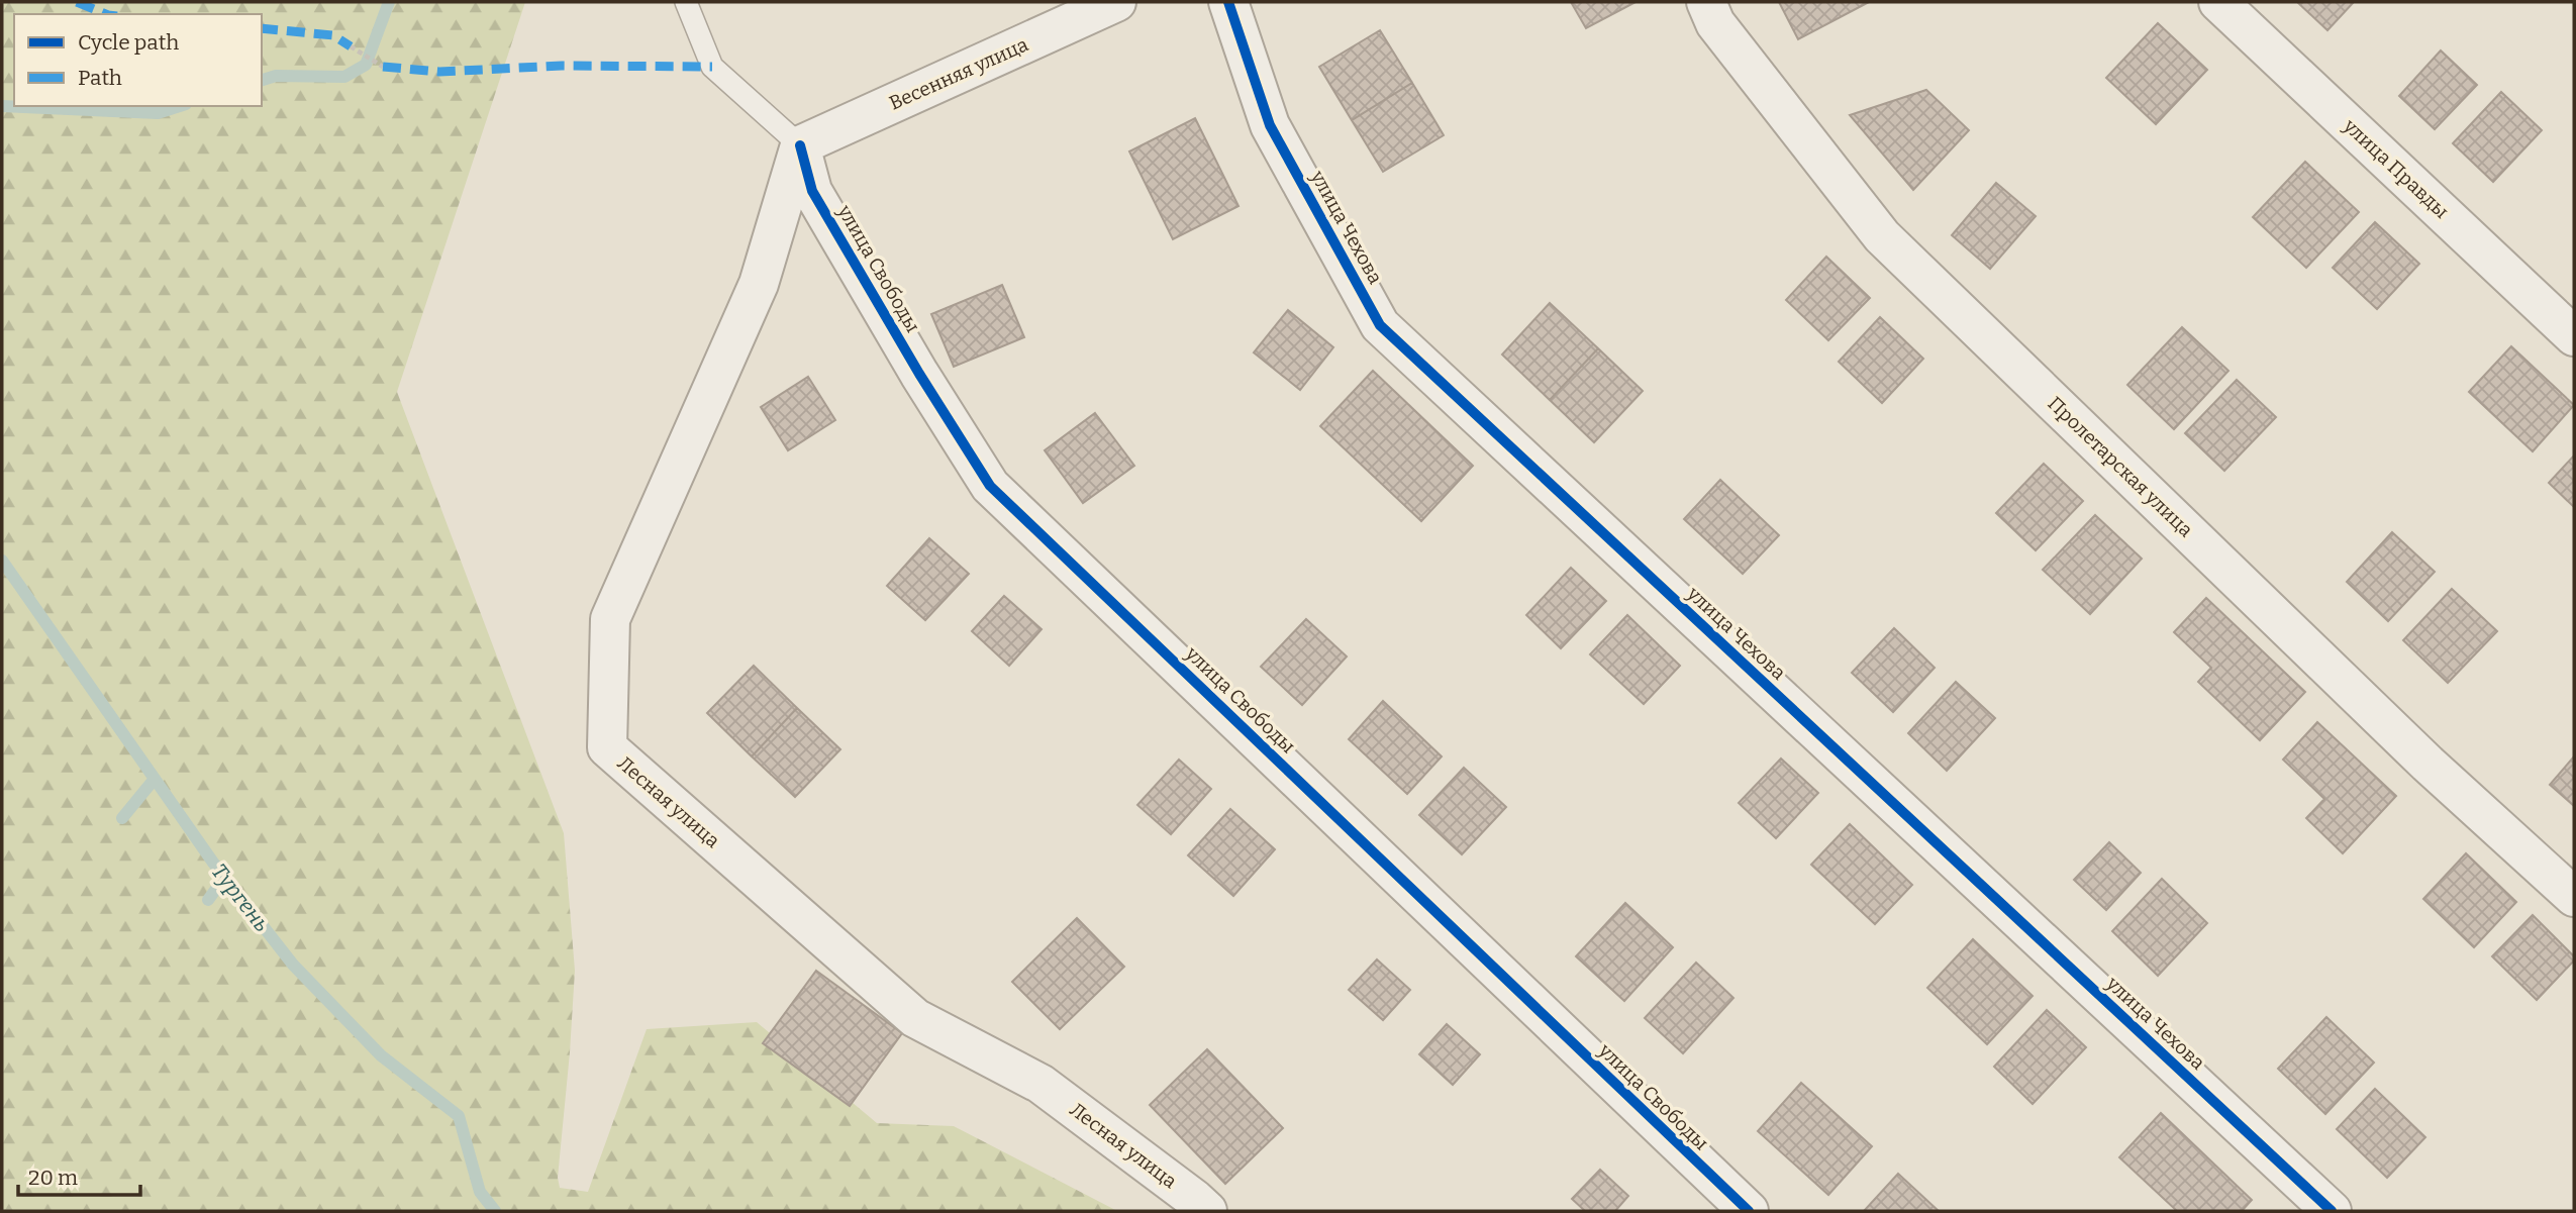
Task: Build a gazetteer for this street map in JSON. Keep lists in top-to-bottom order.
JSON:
{
  "streets": {
    "street": [
      "Весенняя улица",
      "улица Правды",
      "улица Чехова",
      "улица Свободы",
      "Пролетарская улица",
      "Лесная улица"
    ]
  },
  "crossings": [
    ["Весенняя улица", "улица Свободы"],
    ["Весенняя улица", "Лесная улица"],
    ["улица Свободы", "Лесная улица"]
  ],
  "water": ["Тургень"],
  "legend": ["Cycle path", "Path"],
  "scale_bar": "20 m"
}
